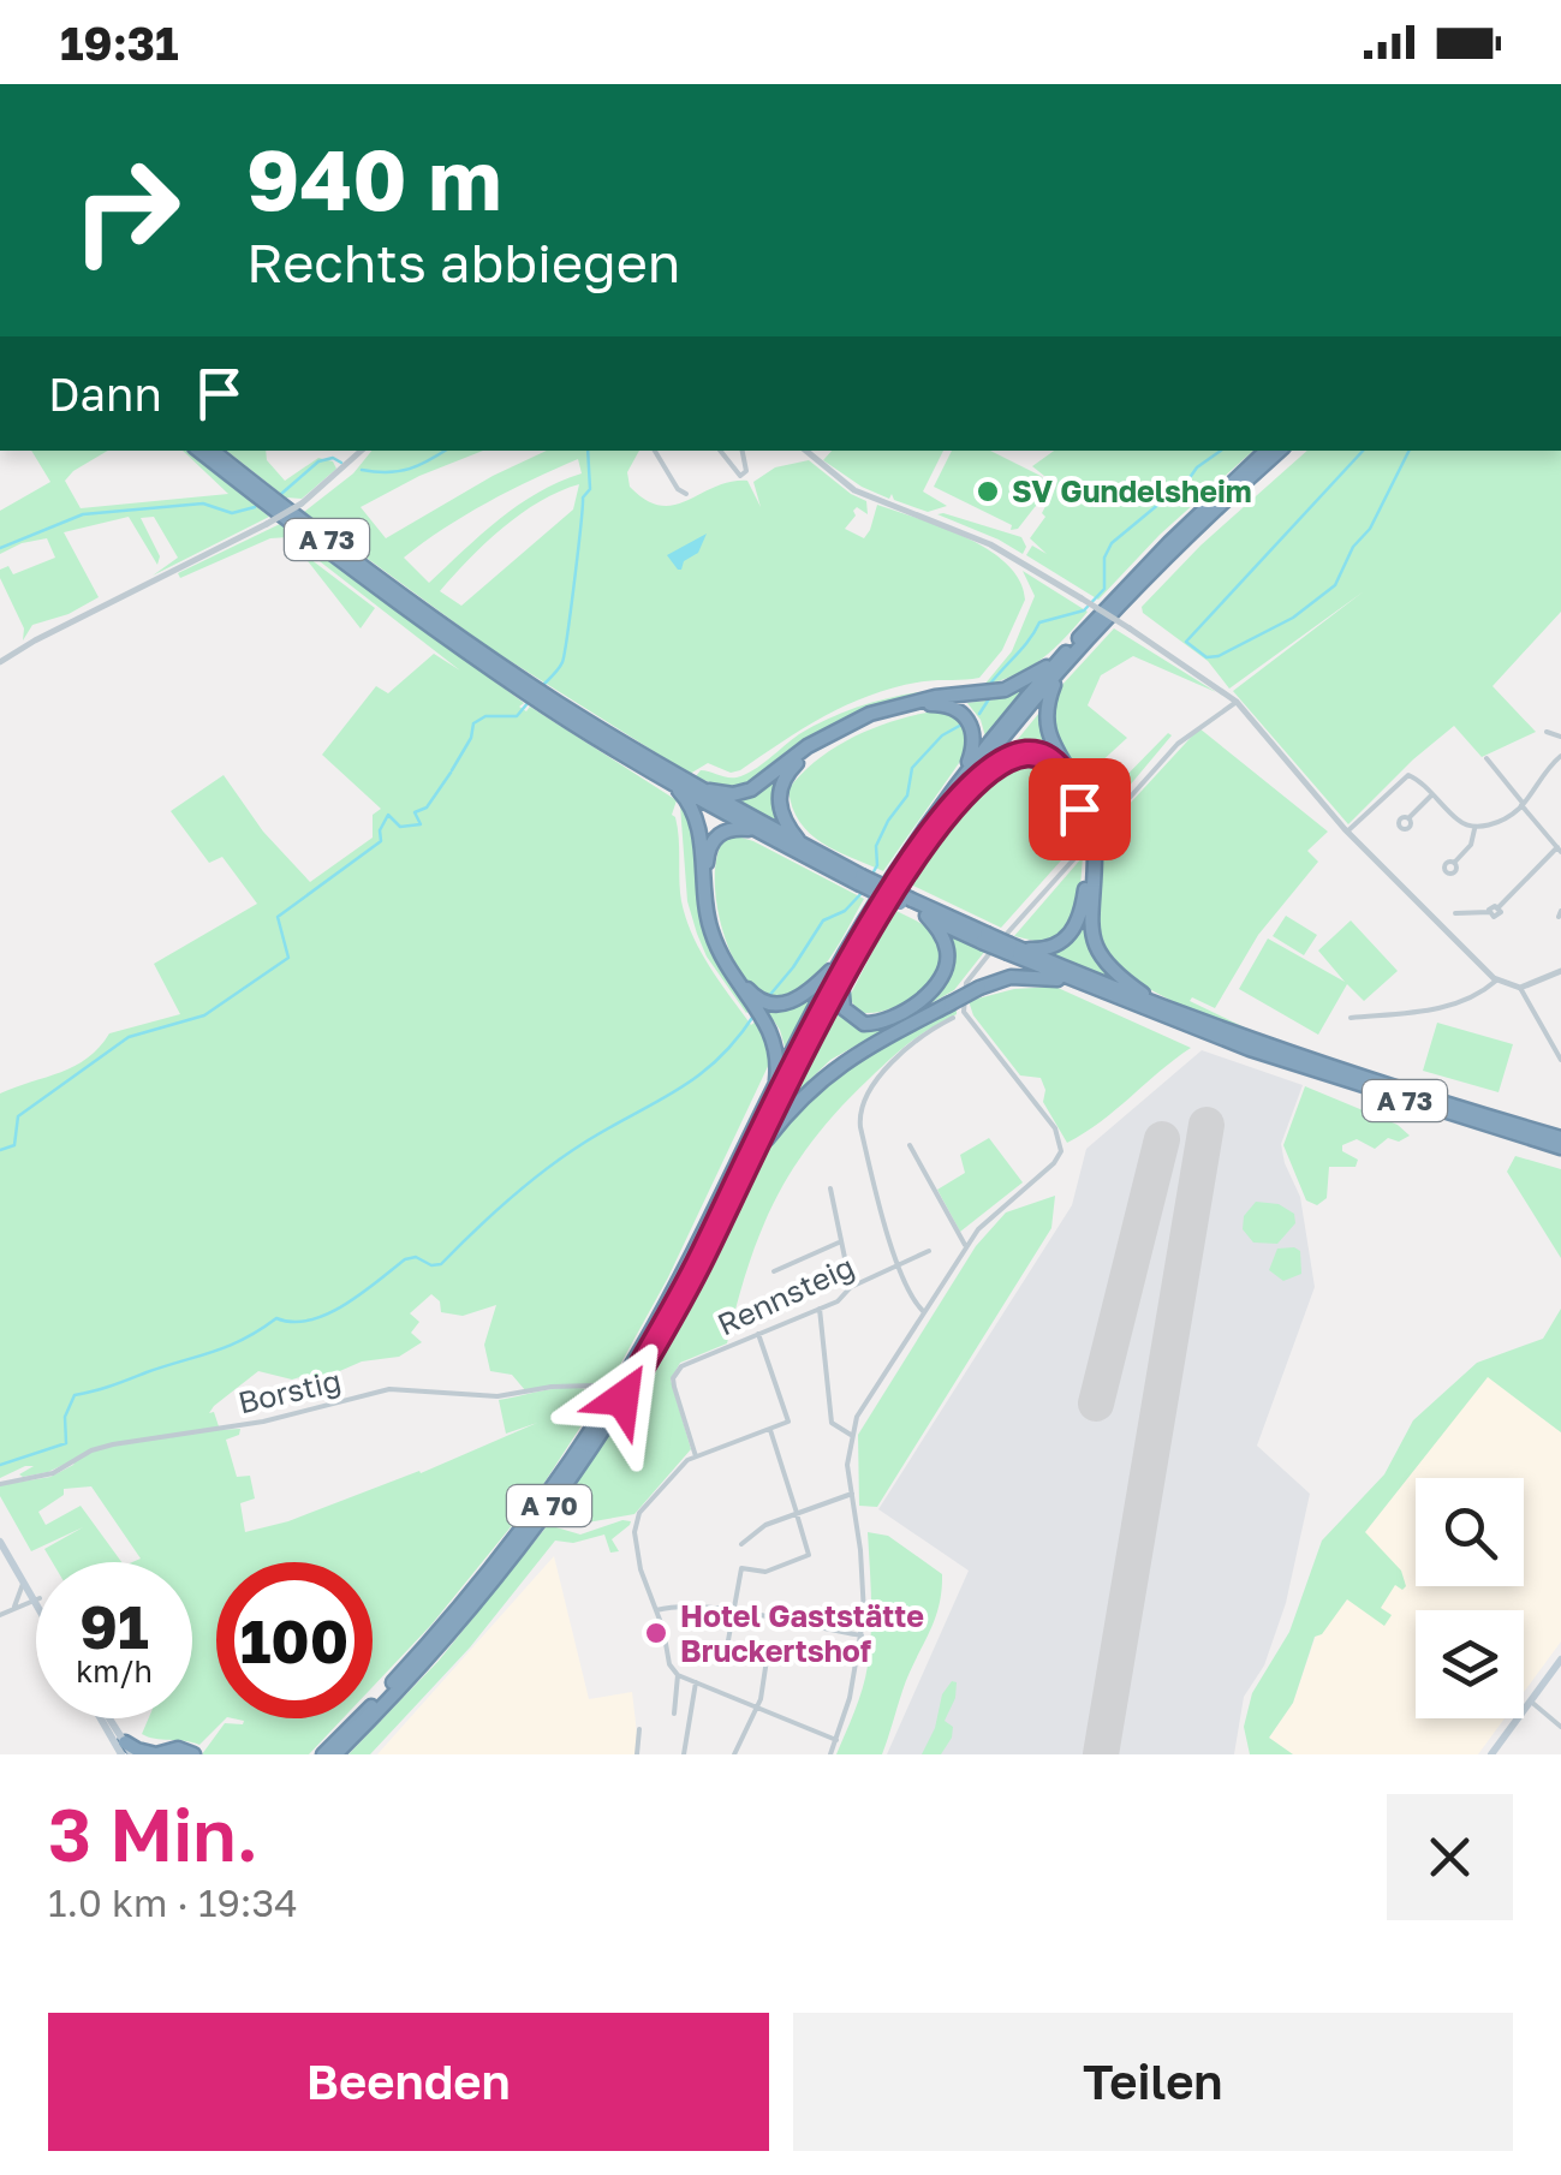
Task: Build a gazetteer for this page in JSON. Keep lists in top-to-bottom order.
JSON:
{
  "streets": {
    "highway": ["A 73", "A 70"],
    "street": ["Rennsteig", "Borstig"]
  },
  "places": ["SV Gundelsheim", "Hotel Gaststätte Bruckertshof"],
  "page": {
    "status": "19:31",
    "turn": ["940 m", "Rechts abbiegen"],
    "then": "Dann",
    "speed": "91 km/h",
    "limit": "100",
    "heading": ["3 Min.", "1.0 km · 19:34"],
    "buttons": ["Beenden", "Teilen"]
  }
}
